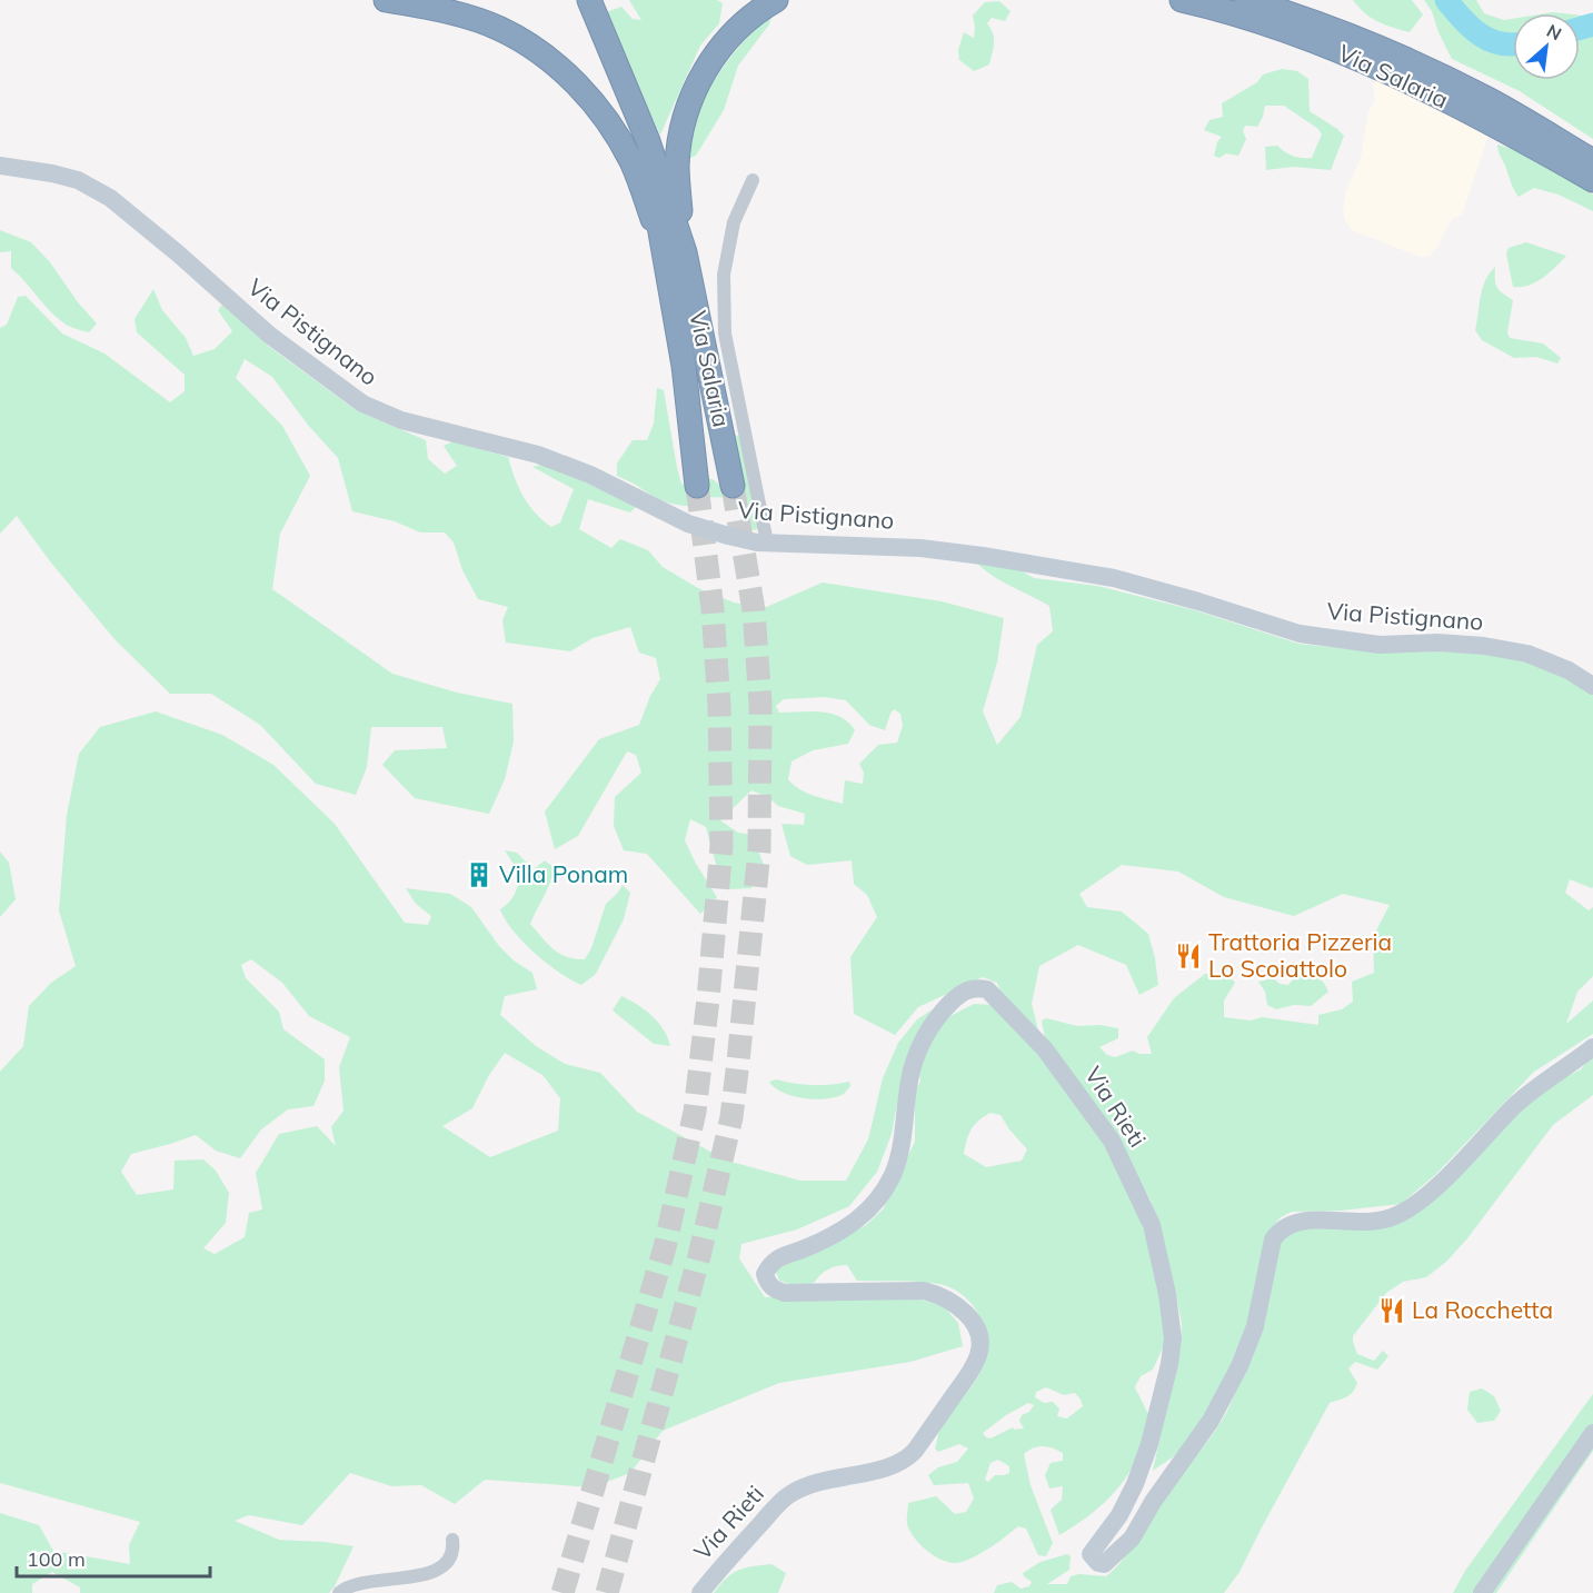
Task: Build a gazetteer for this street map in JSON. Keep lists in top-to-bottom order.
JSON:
{
  "streets": {
    "highway": ["Via Salaria"],
    "street": ["Via Pistignano", "Via Rieti"]
  },
  "places": {
    "building": ["Villa Ponam"],
    "restaurant": ["Trattoria Pizzeria Lo Scoiattolo", "La Rocchetta"]
  },
  "scale_bar": "100 m",
  "north": "top right"
}
